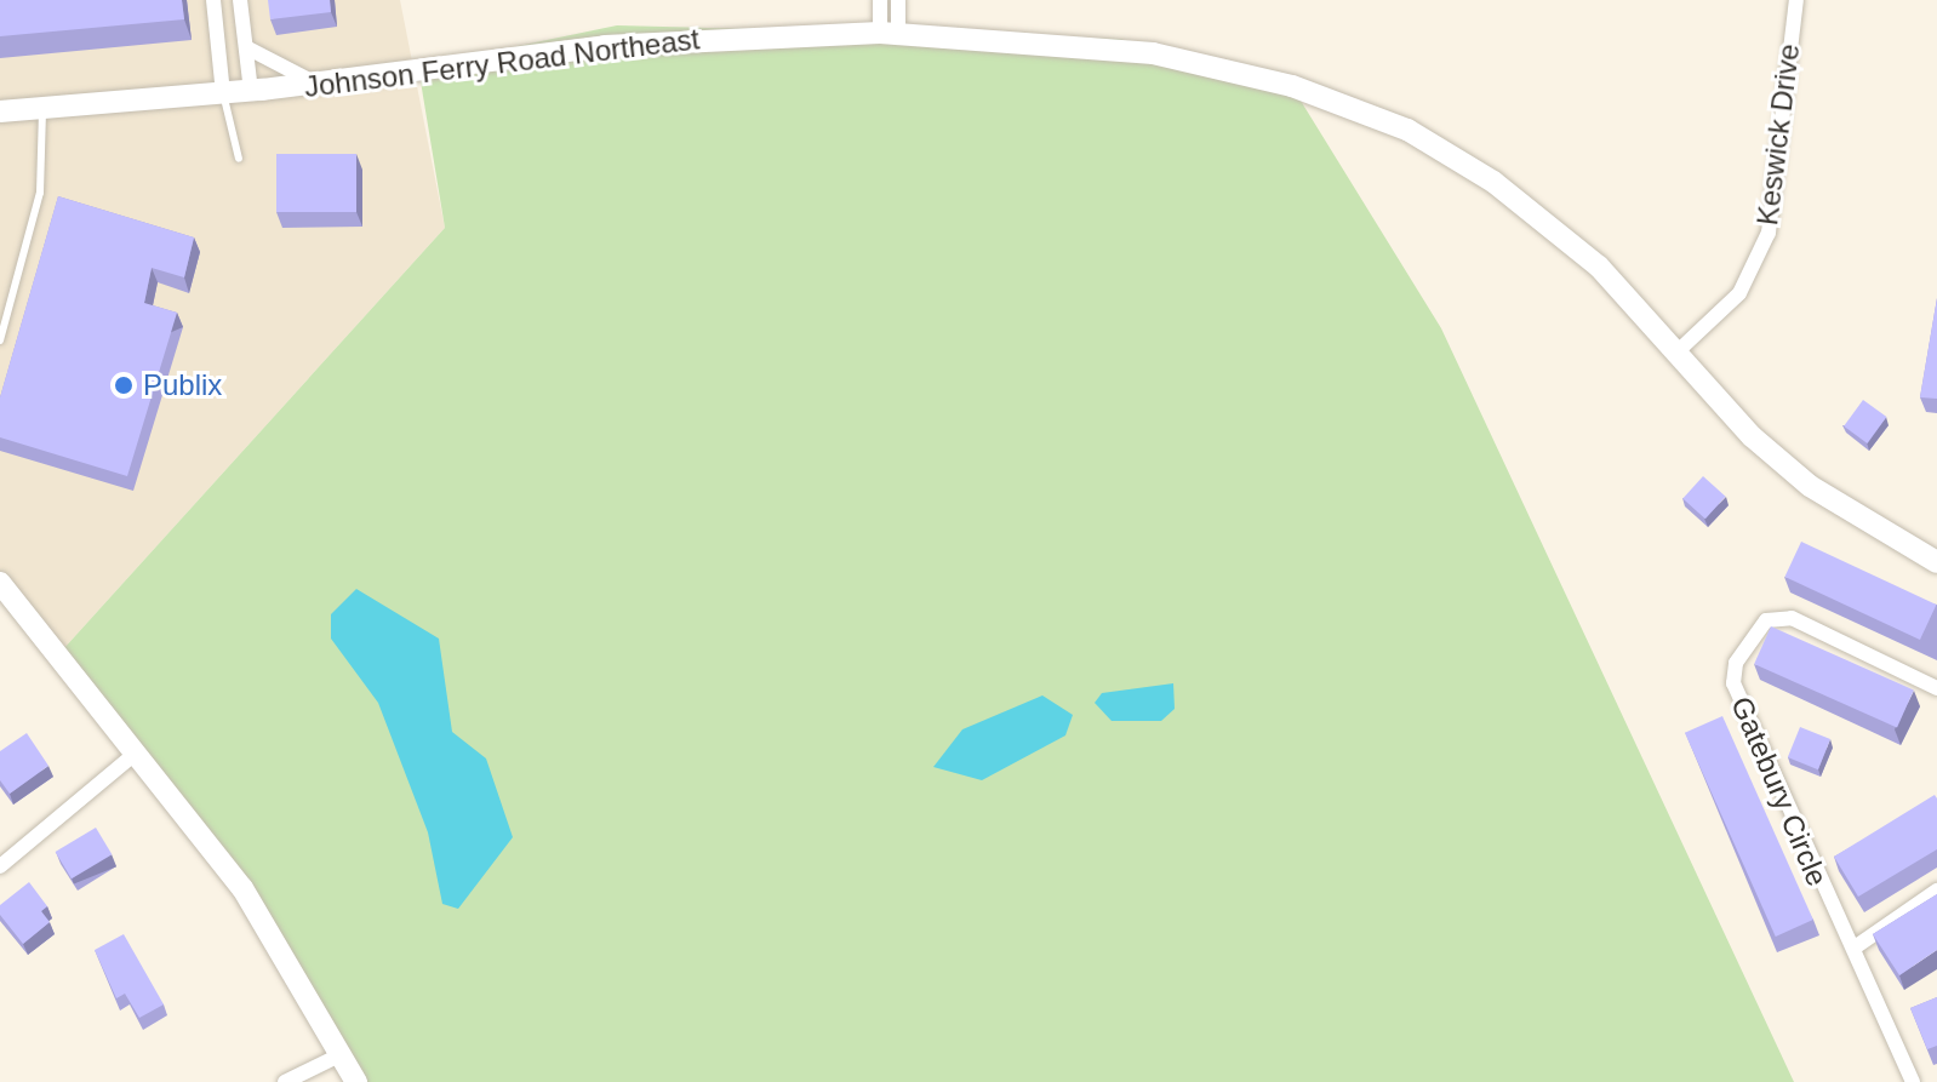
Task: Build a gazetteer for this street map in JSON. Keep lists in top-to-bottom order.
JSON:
{
  "streets": {
    "main road": ["Johnson Ferry Road Northeast"],
    "street": ["Keswick Drive", "Gatebury Circle"]
  },
  "crossings": [
    ["Johnson Ferry Road Northeast", "Keswick Drive"]
  ],
  "places": ["Publix"]
}
